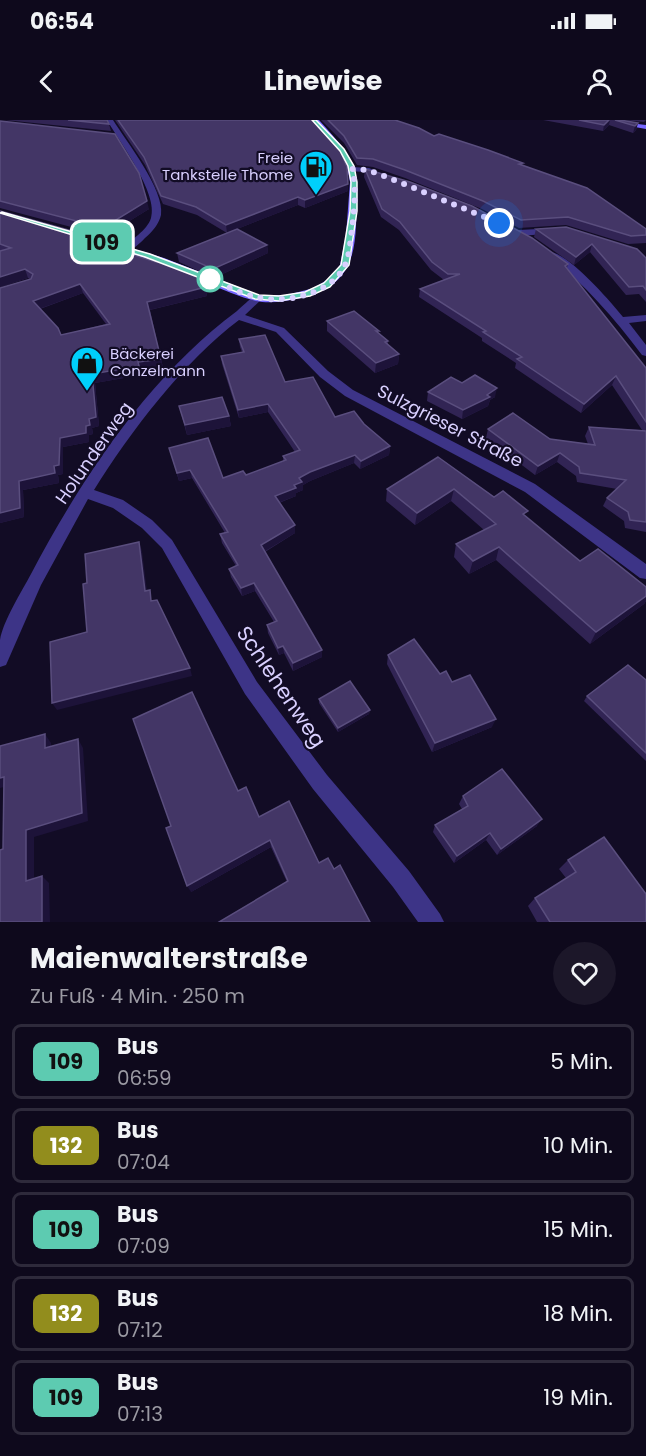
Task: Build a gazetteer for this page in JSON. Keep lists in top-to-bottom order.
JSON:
{
  "streets": {
    "street": ["Sulzgrieser Straße", "Holunderweg", "Schlehenweg"]
  },
  "crossings": [
    ["Sulzgrieser Straße", "Holunderweg"],
    ["Holunderweg", "Schlehenweg"]
  ],
  "places": {
    "fuel station": ["Freie Tankstelle Thome"],
    "shop": ["Bäckerei Conzelmann"]
  },
  "lines": ["bus line 109"],
  "page": {
    "status": "06:54",
    "header": "Linewise",
    "on_map": "109",
    "heading": ["Maienwalterstraße", "Zu Fuß · 4 Min. · 250 m"],
    "list": [
      {
        "mark": "109",
        "name": "Bus",
        "note": "06:59",
        "value": "5 Min."
      },
      {
        "mark": "132",
        "name": "Bus",
        "note": "07:04",
        "value": "10 Min."
      },
      {
        "mark": "109",
        "name": "Bus",
        "note": "07:09",
        "value": "15 Min."
      },
      {
        "mark": "132",
        "name": "Bus",
        "note": "07:12",
        "value": "18 Min."
      },
      {
        "mark": "109",
        "name": "Bus",
        "note": "07:13",
        "value": "19 Min."
      }
    ]
  }
}
